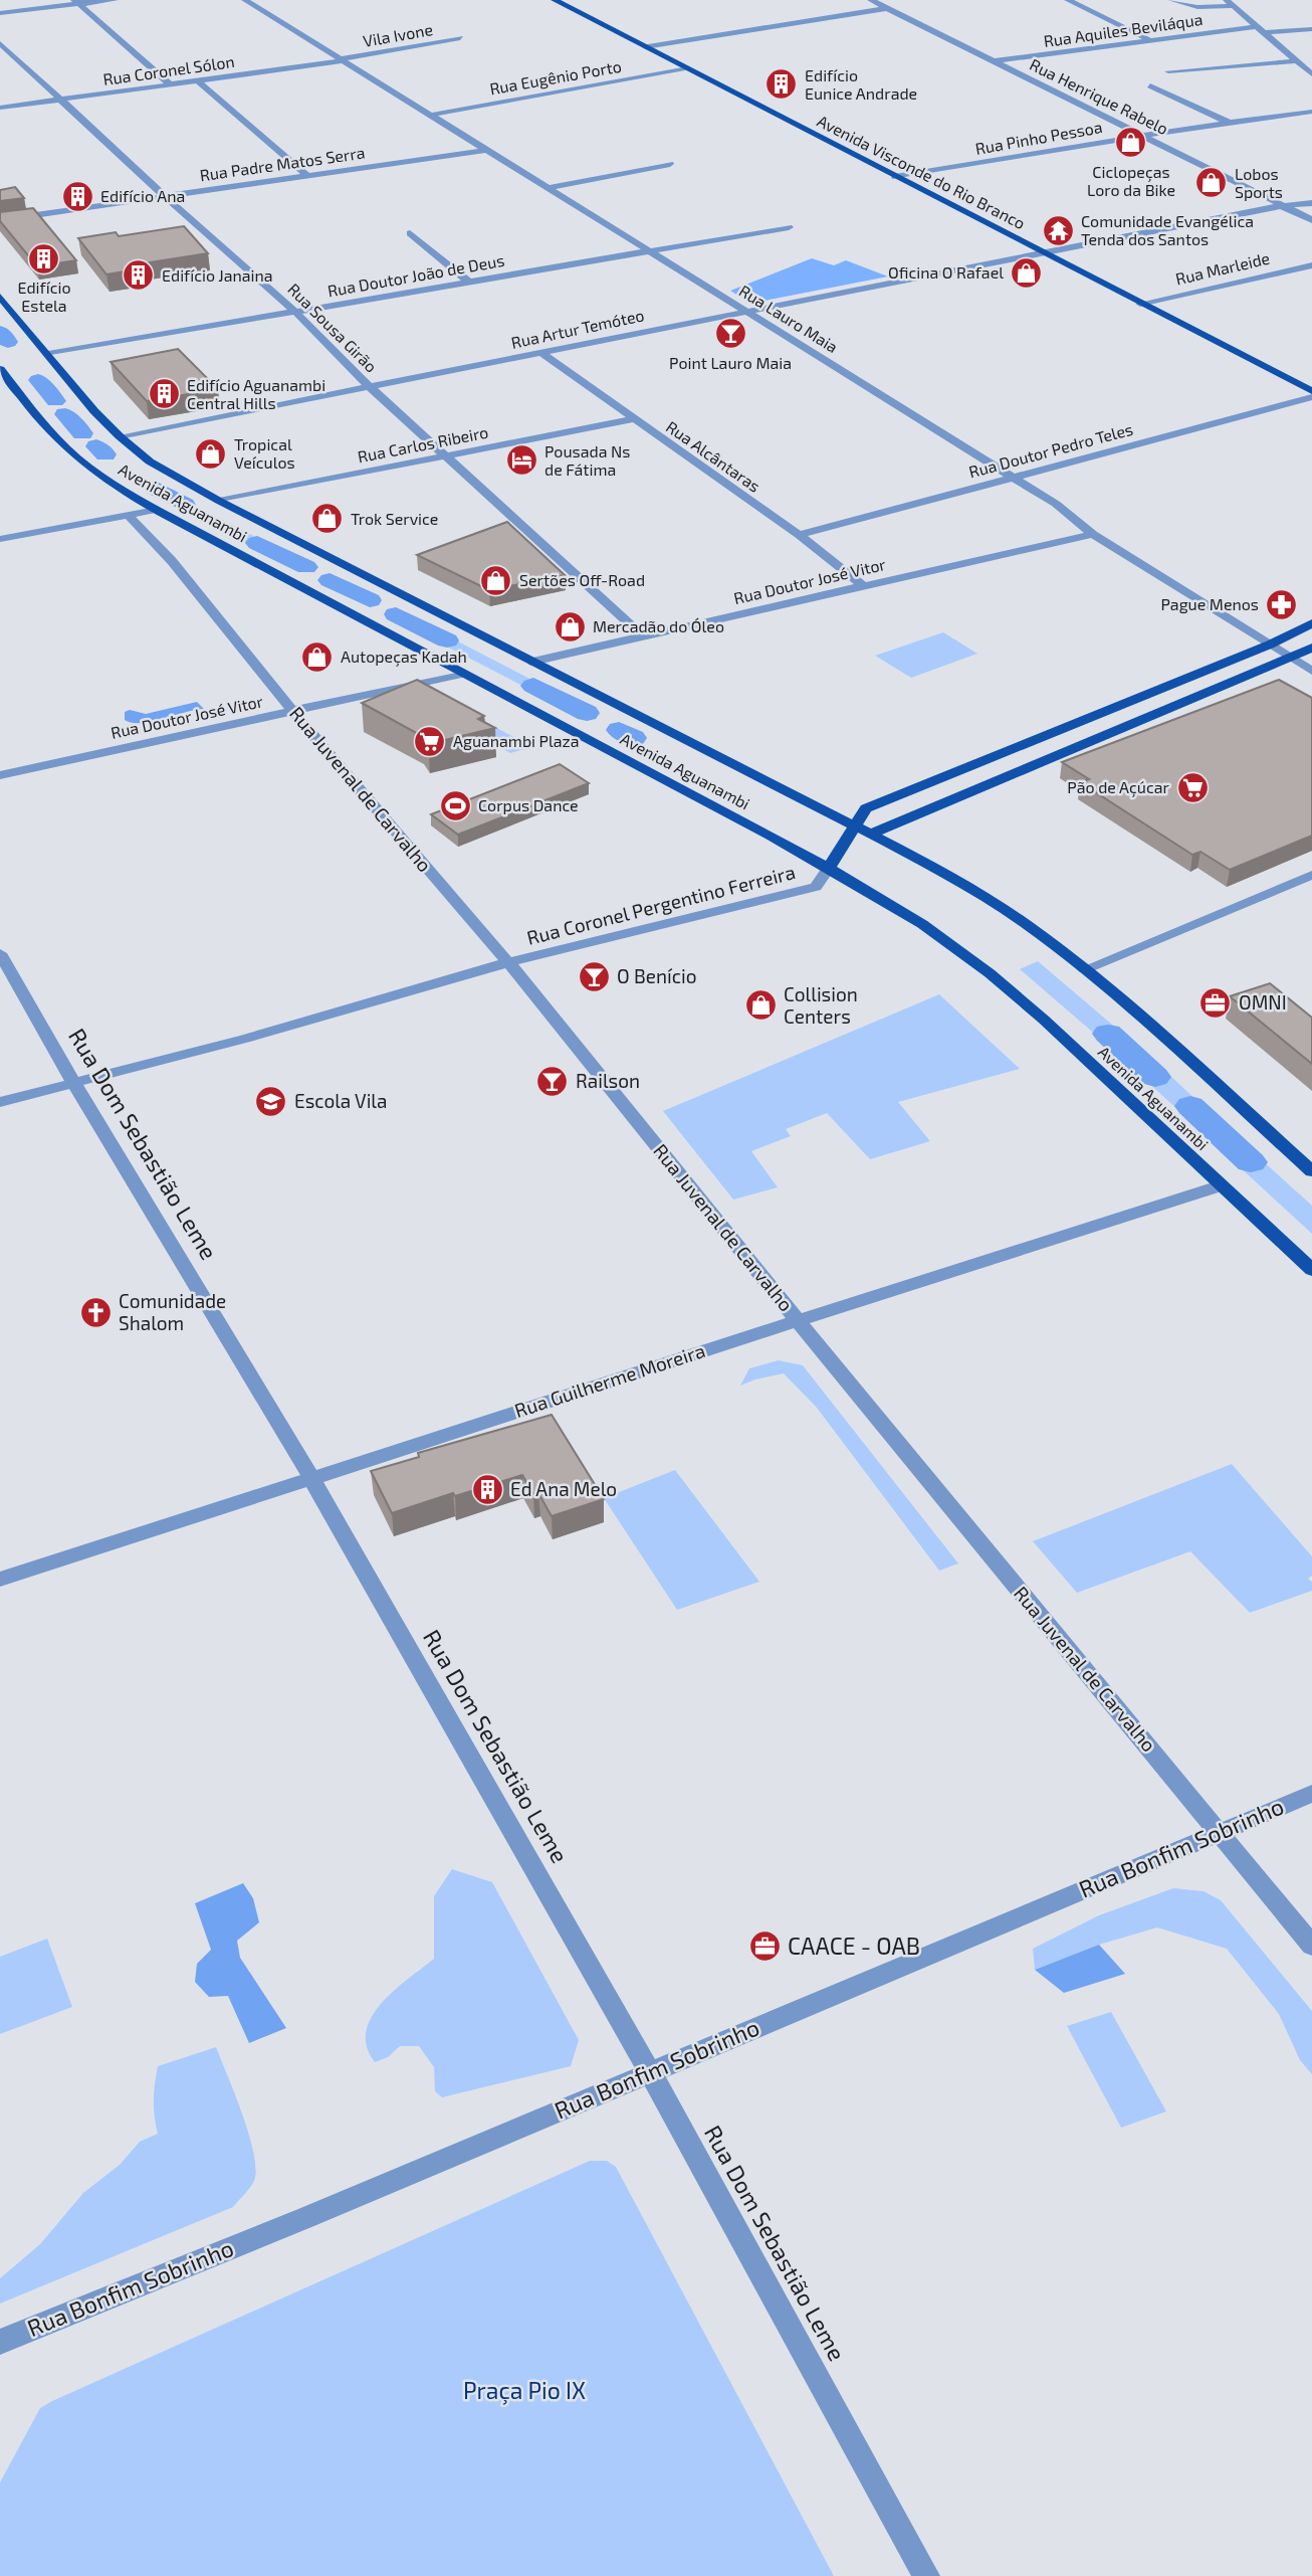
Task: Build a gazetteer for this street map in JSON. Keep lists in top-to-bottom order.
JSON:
{
  "streets": {
    "main road": ["Avenida Visconde do Rio Branco", "Avenida Aguanambi", "Rua Coronel Pergentino Ferreira"],
    "street": [
      "Rua Aquiles Beviláqua",
      "Vila Ivone",
      "Rua Coronel Sólon",
      "Rua Eugênio Porto",
      "Rua Henrique Rabelo",
      "Rua Pinho Pessoa",
      "Rua Padre Matos Serra",
      "Rua Marleide",
      "Rua Doutor João de Deus",
      "Rua Lauro Maia",
      "Rua Sousa Girão",
      "Rua Artur Temóteo",
      "Rua Carlos Ribeiro",
      "Rua Doutor Pedro Teles",
      "Rua Alcântaras",
      "Rua Doutor José Vitor",
      "Rua Juvenal de Carvalho",
      "Rua Dom Sebastião Leme",
      "Rua Guilherme Moreira",
      "Rua Bonfim Sobrinho"
    ]
  },
  "crossings": [
    ["Rua Aquiles Beviláqua", "Rua Henrique Rabelo"],
    ["Vila Ivone", "Rua Coronel Sólon"],
    ["Vila Ivone", "Rua Lauro Maia"],
    ["Rua Coronel Sólon", "Rua Lauro Maia"],
    ["Rua Coronel Sólon", "Rua Sousa Girão"],
    ["Rua Eugênio Porto", "Avenida Visconde do Rio Branco"],
    ["Rua Eugênio Porto", "Rua Lauro Maia"],
    ["Rua Henrique Rabelo", "Rua Pinho Pessoa"],
    ["Rua Henrique Rabelo", "Rua Artur Temóteo"],
    ["Rua Pinho Pessoa", "Avenida Visconde do Rio Branco"],
    ["Rua Padre Matos Serra", "Rua Lauro Maia"],
    ["Rua Padre Matos Serra", "Rua Sousa Girão"],
    ["Avenida Visconde do Rio Branco", "Rua Marleide"],
    ["Avenida Visconde do Rio Branco", "Rua Artur Temóteo"],
    ["Rua Doutor João de Deus", "Rua Lauro Maia"],
    ["Rua Doutor João de Deus", "Rua Sousa Girão"],
    ["Rua Doutor João de Deus", "Avenida Aguanambi"],
    ["Rua Lauro Maia", "Rua Artur Temóteo"],
    ["Rua Lauro Maia", "Rua Doutor Pedro Teles"],
    ["Rua Lauro Maia", "Rua Doutor José Vitor"],
    ["Rua Lauro Maia", "Rua Coronel Pergentino Ferreira"],
    ["Rua Sousa Girão", "Rua Artur Temóteo"],
    ["Rua Sousa Girão", "Rua Carlos Ribeiro"],
    ["Rua Sousa Girão", "Rua Doutor José Vitor"],
    ["Rua Artur Temóteo", "Rua Alcântaras"],
    ["Rua Artur Temóteo", "Avenida Aguanambi"],
    ["Rua Carlos Ribeiro", "Rua Alcântaras"],
    ["Rua Carlos Ribeiro", "Avenida Aguanambi"],
    ["Rua Doutor Pedro Teles", "Rua Alcântaras"],
    ["Rua Alcântaras", "Rua Doutor José Vitor"],
    ["Avenida Aguanambi", "Rua Doutor José Vitor"],
    ["Avenida Aguanambi", "Rua Coronel Pergentino Ferreira"],
    ["Avenida Aguanambi", "Rua Guilherme Moreira"],
    ["Rua Doutor José Vitor", "Rua Juvenal de Carvalho"],
    ["Rua Juvenal de Carvalho", "Rua Coronel Pergentino Ferreira"],
    ["Rua Juvenal de Carvalho", "Rua Guilherme Moreira"],
    ["Rua Juvenal de Carvalho", "Rua Bonfim Sobrinho"],
    ["Rua Coronel Pergentino Ferreira", "Rua Dom Sebastião Leme"],
    ["Rua Dom Sebastião Leme", "Rua Guilherme Moreira"],
    ["Rua Dom Sebastião Leme", "Rua Bonfim Sobrinho"]
  ],
  "parks": ["Praça Pio IX"],
  "places": {
    "building": [
      "Edifício Eunice Andrade",
      "Edifício Ana",
      "Edifício Estela",
      "Edifício Janaina",
      "Edifício Aguanambi Central Hills",
      "Ed Ana Melo"
    ],
    "shop": [
      "Ciclopeças Loro da Bike",
      "Lobos Sports",
      "Oficina O Rafael",
      "Tropical Veículos",
      "Trok Service",
      "Sertões Off-Road",
      "Mercadão do Óleo",
      "Autopeças Kadah",
      "Collision Centers"
    ],
    "temple": ["Comunidade Evangélica Tenda dos Santos"],
    "bar": ["Point Lauro Maia", "O Benício", "Railson"],
    "hotel": ["Pousada Ns de Fátima"],
    "pharmacy": ["Pague Menos"],
    "supermarket": ["Aguanambi Plaza", "Pão de Açúcar"],
    "sports": ["Corpus Dance"],
    "office": ["OMNI", "CAACE - OAB"],
    "school or university": ["Escola Vila"],
    "church": ["Comunidade Shalom"]
  }
}
